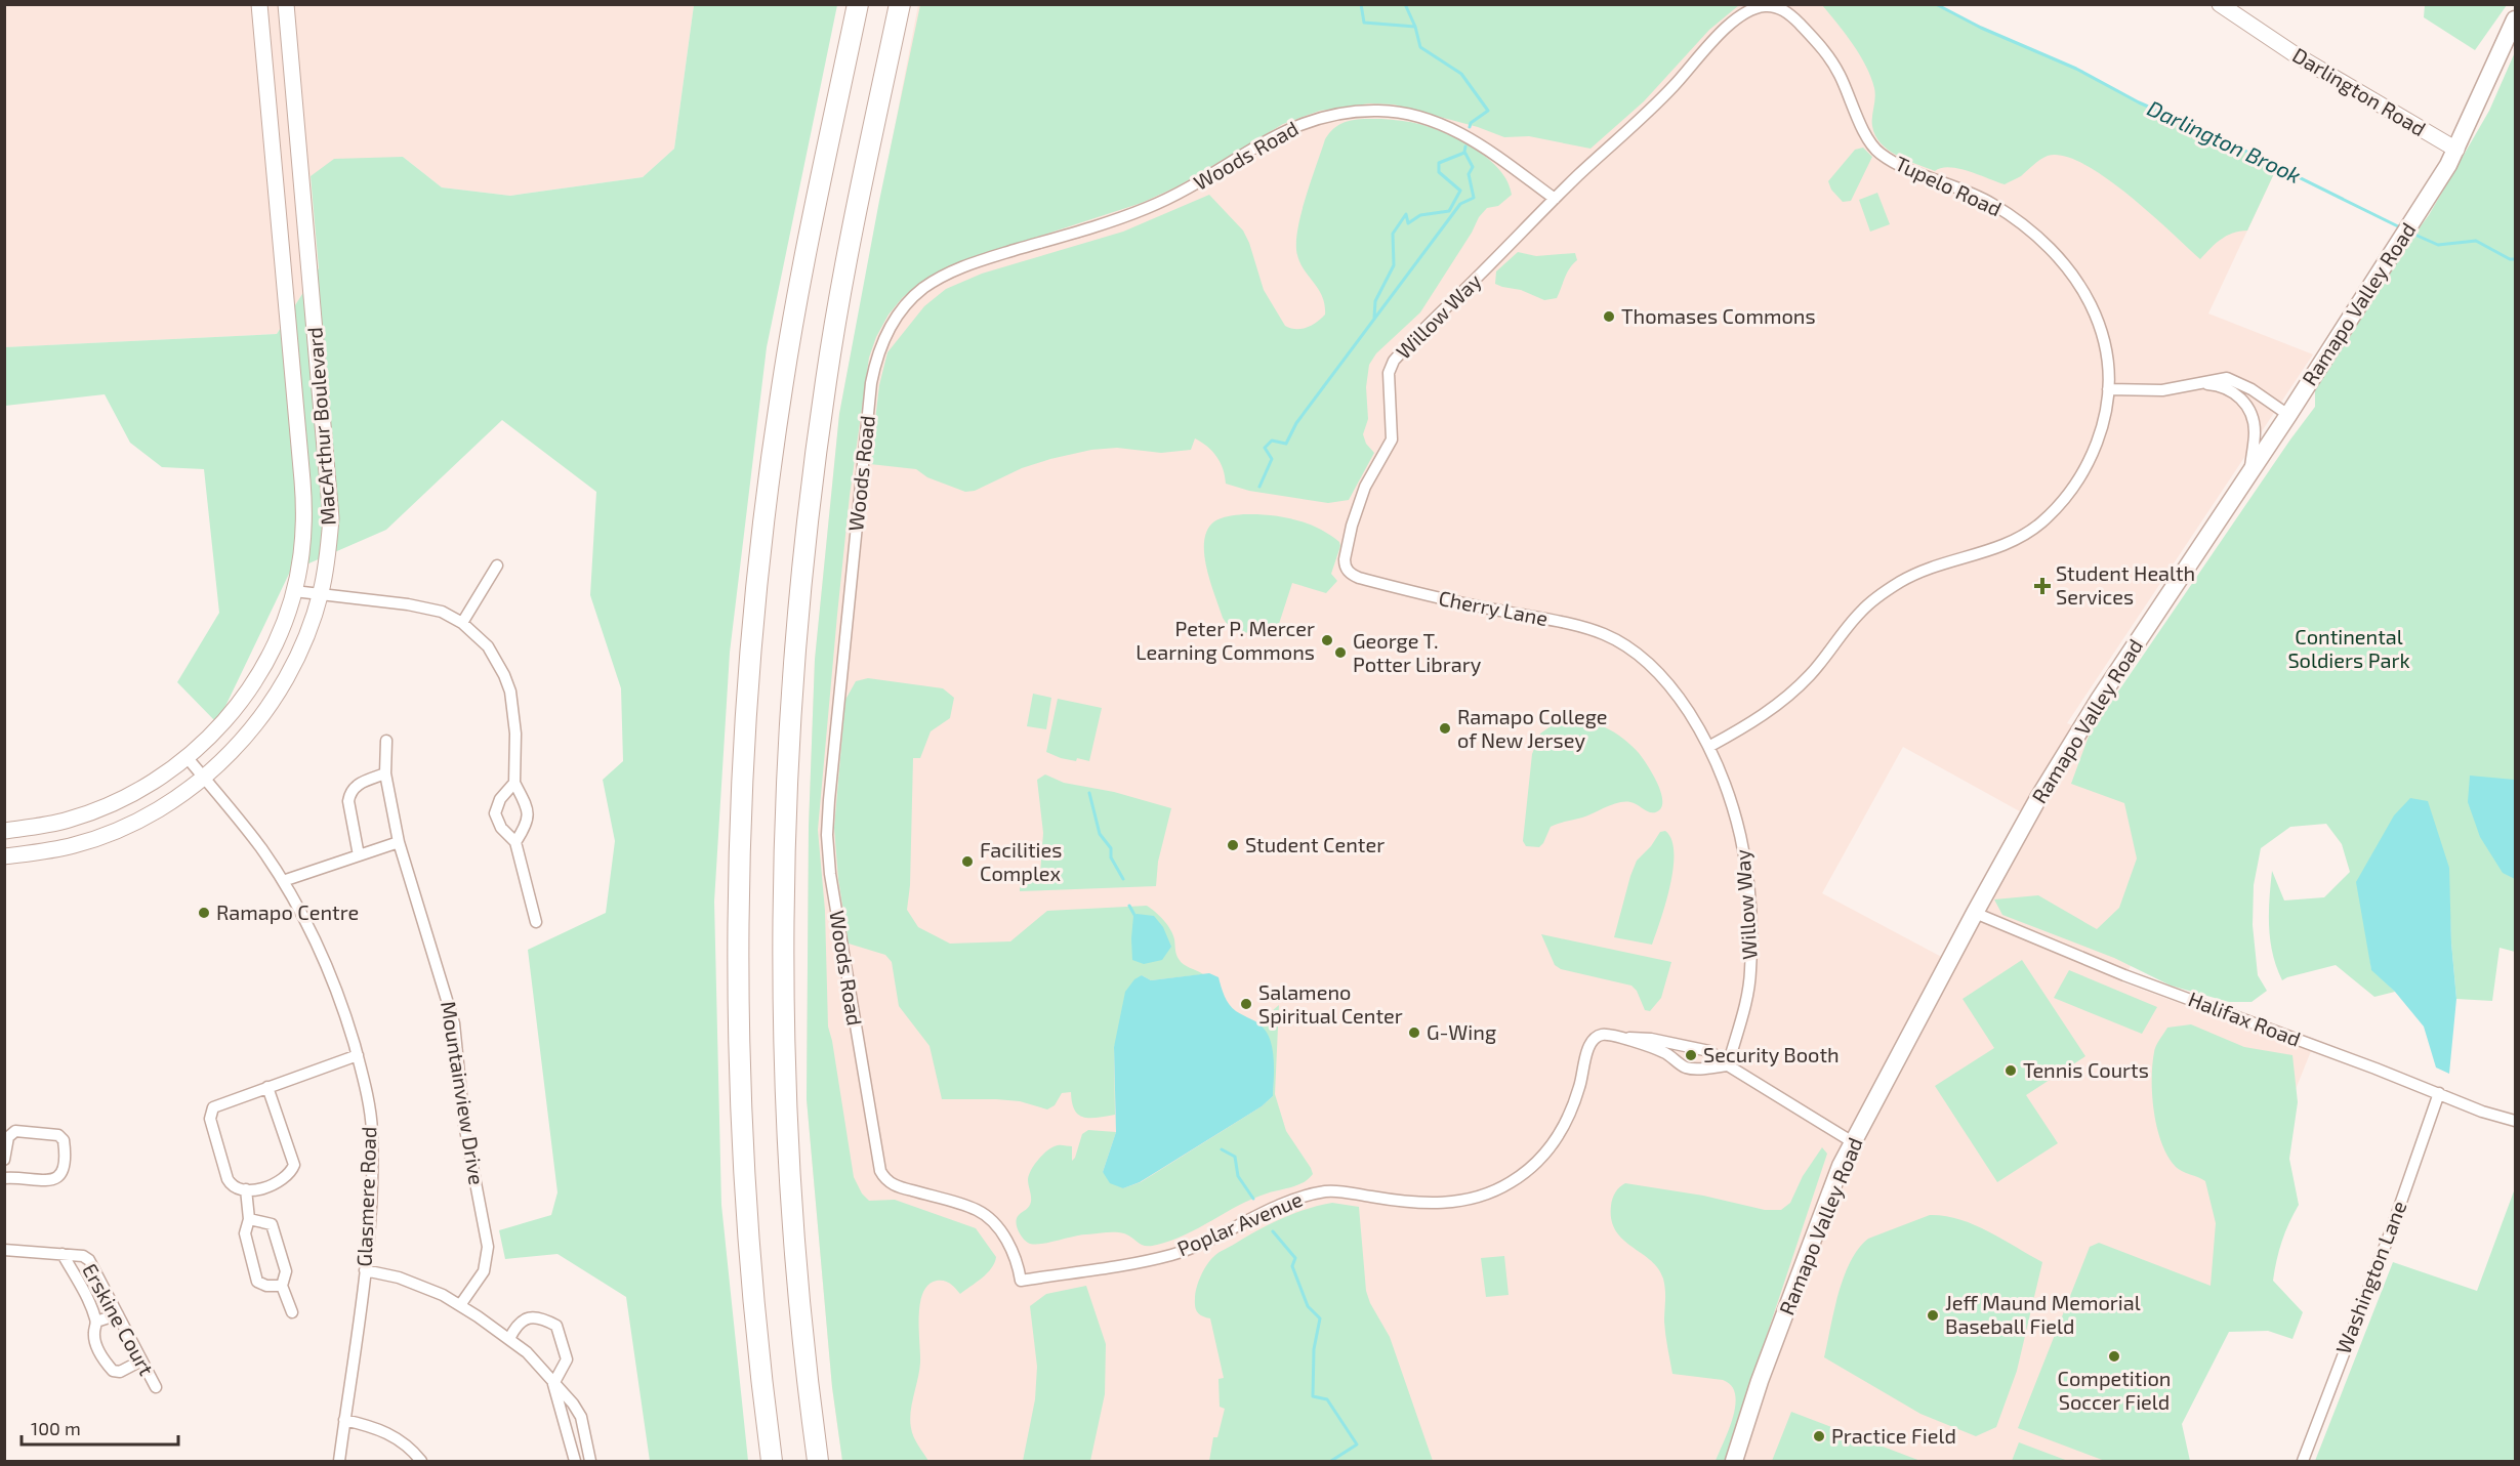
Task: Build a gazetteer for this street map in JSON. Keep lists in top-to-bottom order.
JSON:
{
  "streets": {
    "main road": ["Darlington Road", "Ramapo Valley Road", "MacArthur Boulevard"],
    "street": [
      "Woods Road",
      "Tupelo Road",
      "Willow Way",
      "Cherry Lane",
      "Halifax Road",
      "Mountainview Drive",
      "Glasmere Road",
      "Poplar Avenue",
      "Washington Lane",
      "Erskine Court"
    ]
  },
  "crossings": [
    ["Darlington Road", "Ramapo Valley Road"],
    ["Woods Road", "Tupelo Road"],
    ["Woods Road", "Willow Way"],
    ["Woods Road", "Poplar Avenue"],
    ["Tupelo Road", "Willow Way"],
    ["Tupelo Road", "Cherry Lane"],
    ["Ramapo Valley Road", "Halifax Road"],
    ["Ramapo Valley Road", "Poplar Avenue"],
    ["Willow Way", "Cherry Lane"],
    ["Willow Way", "Poplar Avenue"],
    ["MacArthur Boulevard", "Glasmere Road"],
    ["Halifax Road", "Washington Lane"]
  ],
  "water": ["Darlington Brook"],
  "parks": ["Continental Soldiers Park"],
  "places": {
    "other": [
      "Thomases Commons",
      "Peter P. Mercer Learning Commons",
      "George T. Potter Library",
      "Ramapo College of New Jersey",
      "Student Center",
      "Facilities Complex",
      "Ramapo Centre",
      "Salameno Spiritual Center",
      "G-Wing",
      "Security Booth",
      "Tennis Courts",
      "Jeff Maund Memorial Baseball Field",
      "Competition Soccer Field",
      "Practice Field"
    ],
    "health": ["Student Health Services"]
  },
  "scale_bar": "100 m"
}
